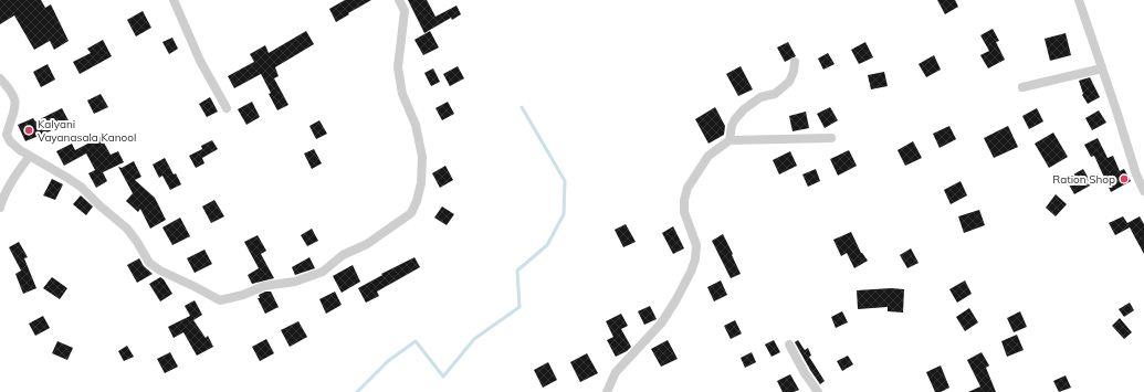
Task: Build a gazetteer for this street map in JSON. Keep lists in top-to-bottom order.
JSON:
{
  "places": ["Kalyani Vayanasala Kanool", "Ration Shop"]
}
